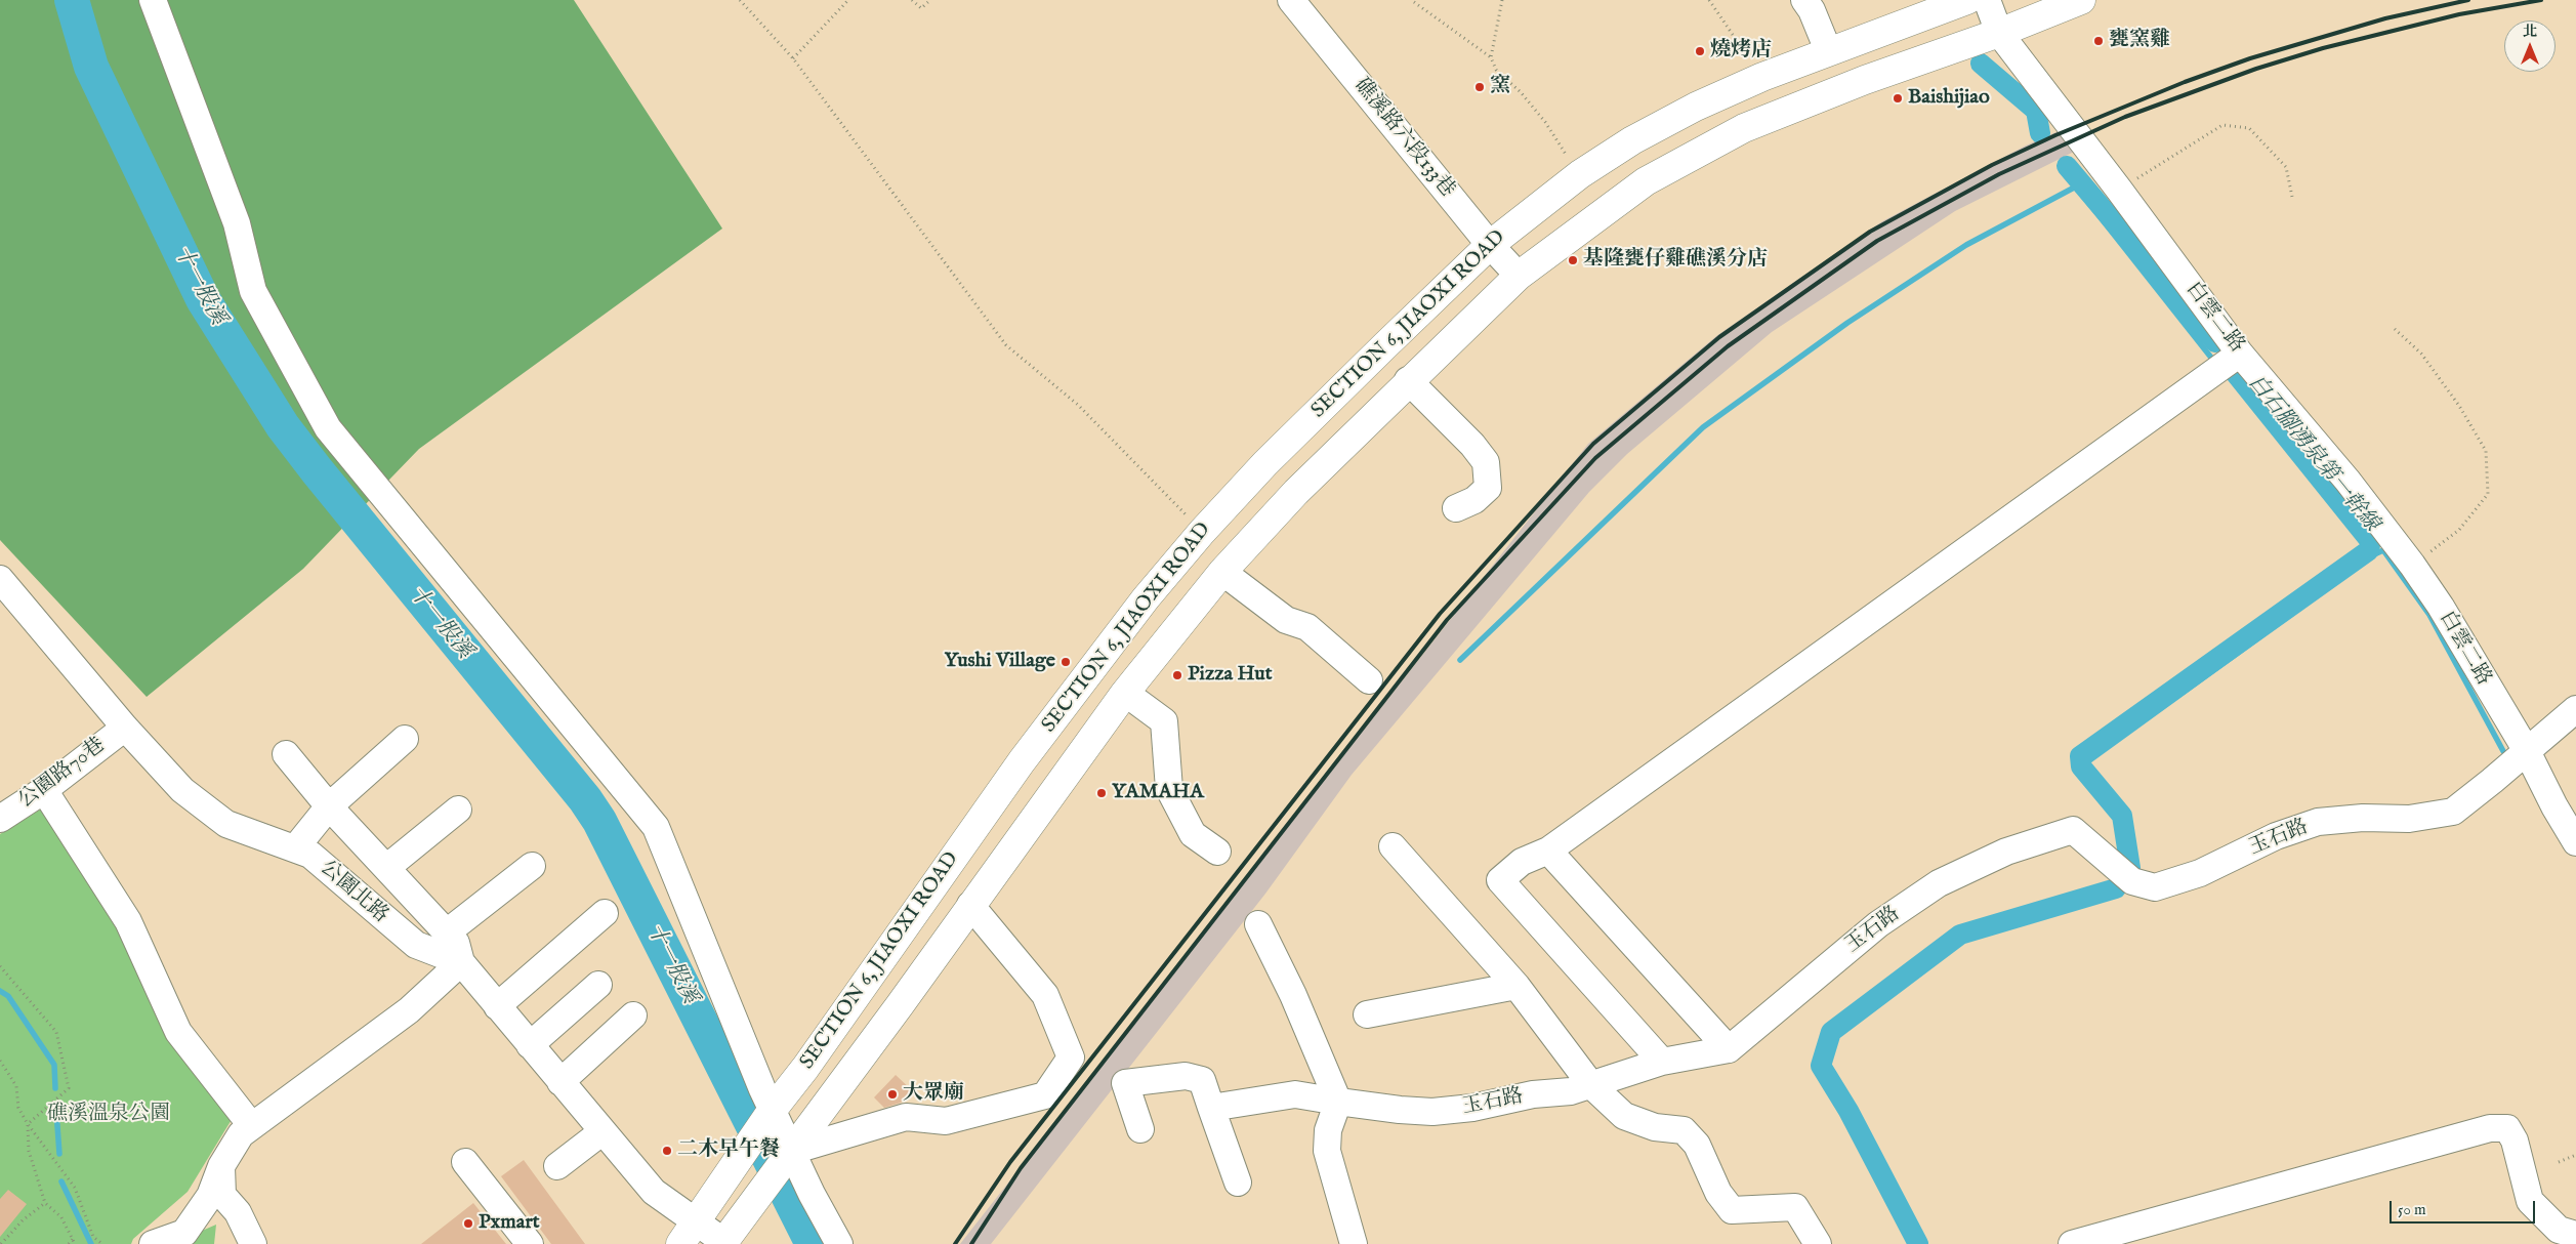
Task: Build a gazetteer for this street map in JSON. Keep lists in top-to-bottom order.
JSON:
{
  "streets": {
    "main road": ["SECTION 6, JIAOXI ROAD"],
    "street": [
      "礁溪路六段133巷",
      "白雲二路",
      "公園路70巷",
      "玉石路",
      "公園北路"
    ]
  },
  "crossings": [
    ["礁溪路六段133巷", "SECTION 6, JIAOXI ROAD"],
    ["白雲二路", "SECTION 6, JIAOXI ROAD"],
    ["白雲二路", "玉石路"],
    ["SECTION 6, JIAOXI ROAD", "公園北路"],
    ["公園路70巷", "公園北路"]
  ],
  "water": ["十一股溪", "白石腳湧泉第一幹線"],
  "parks": ["礁溪溫泉公園"],
  "places": [
    "甕窯雞",
    "燒烤店",
    "窯",
    "Baishijiao",
    "基隆甕仔雞礁溪分店",
    "Yushi Village",
    "Pizza Hut",
    "YAMAHA",
    "大眾廟",
    "二木早午餐",
    "Pxmart"
  ],
  "scale_bar": "50 m",
  "north": "top"
}
